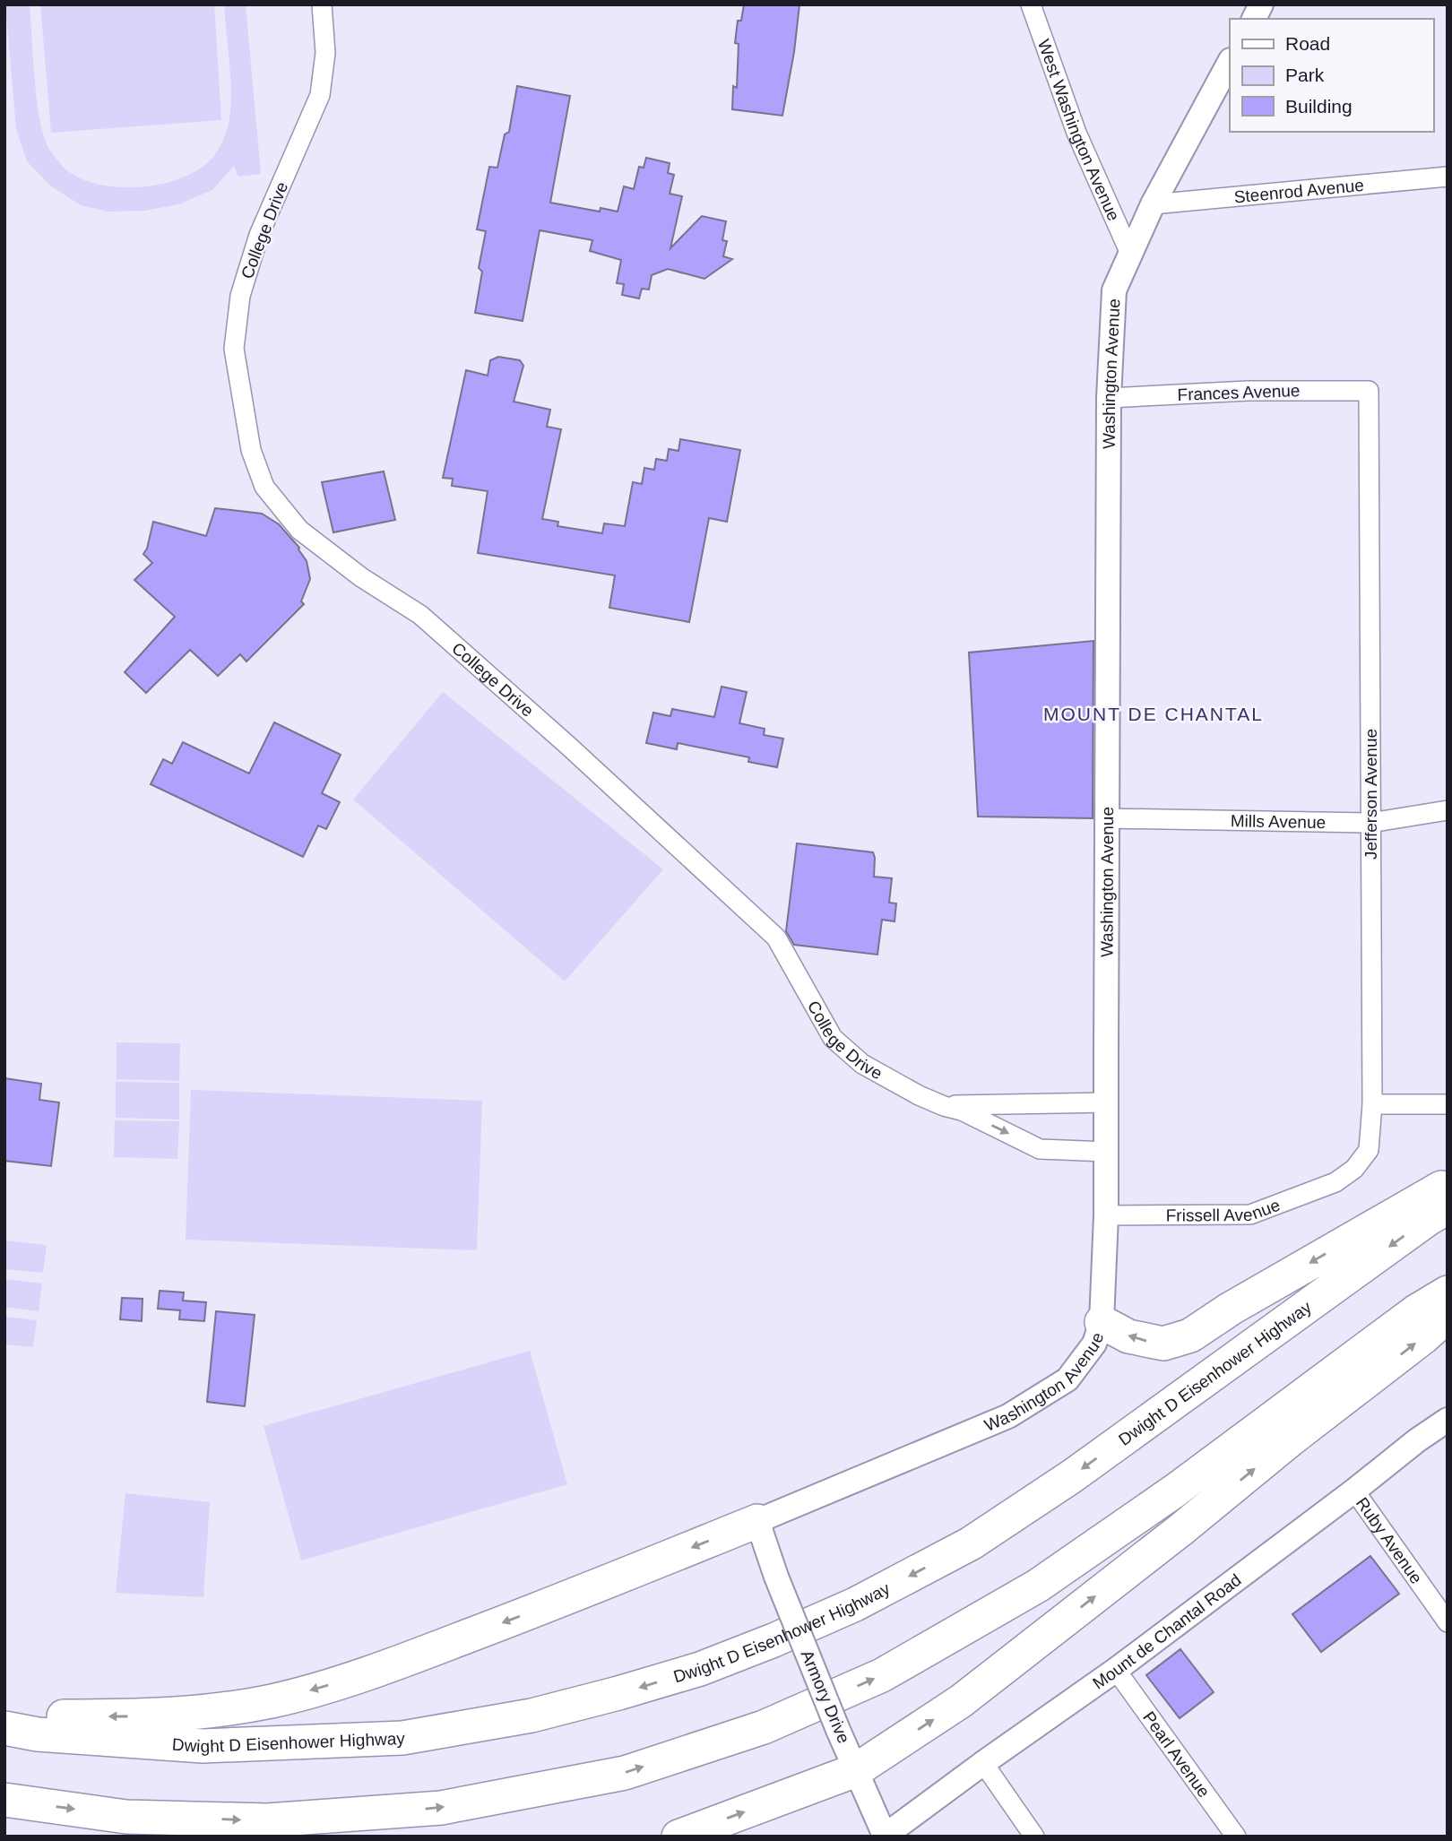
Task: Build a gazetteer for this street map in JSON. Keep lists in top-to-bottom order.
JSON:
{
  "streets": {
    "highway": ["Dwight D Eisenhower Highway"],
    "street": [
      "West Washington Avenue",
      "Steenrod Avenue",
      "College Drive",
      "Washington Avenue",
      "Frances Avenue",
      "Jefferson Avenue",
      "Mills Avenue",
      "Frissell Avenue",
      "Ruby Avenue",
      "Mount de Chantal Road",
      "Armory Drive",
      "Pearl Avenue"
    ]
  },
  "crossings": [
    ["West Washington Avenue", "Washington Avenue"],
    ["Steenrod Avenue", "Washington Avenue"],
    ["College Drive", "Washington Avenue"],
    ["Washington Avenue", "Frances Avenue"],
    ["Washington Avenue", "Mills Avenue"],
    ["Washington Avenue", "Frissell Avenue"],
    ["Washington Avenue", "Armory Drive"],
    ["Frances Avenue", "Jefferson Avenue"],
    ["Jefferson Avenue", "Mills Avenue"],
    ["Jefferson Avenue", "Frissell Avenue"],
    ["Ruby Avenue", "Mount de Chantal Road"],
    ["Mount de Chantal Road", "Armory Drive"],
    ["Mount de Chantal Road", "Pearl Avenue"]
  ],
  "districts": ["MOUNT DE CHANTAL"],
  "legend": ["Road", "Park", "Building"]
}
